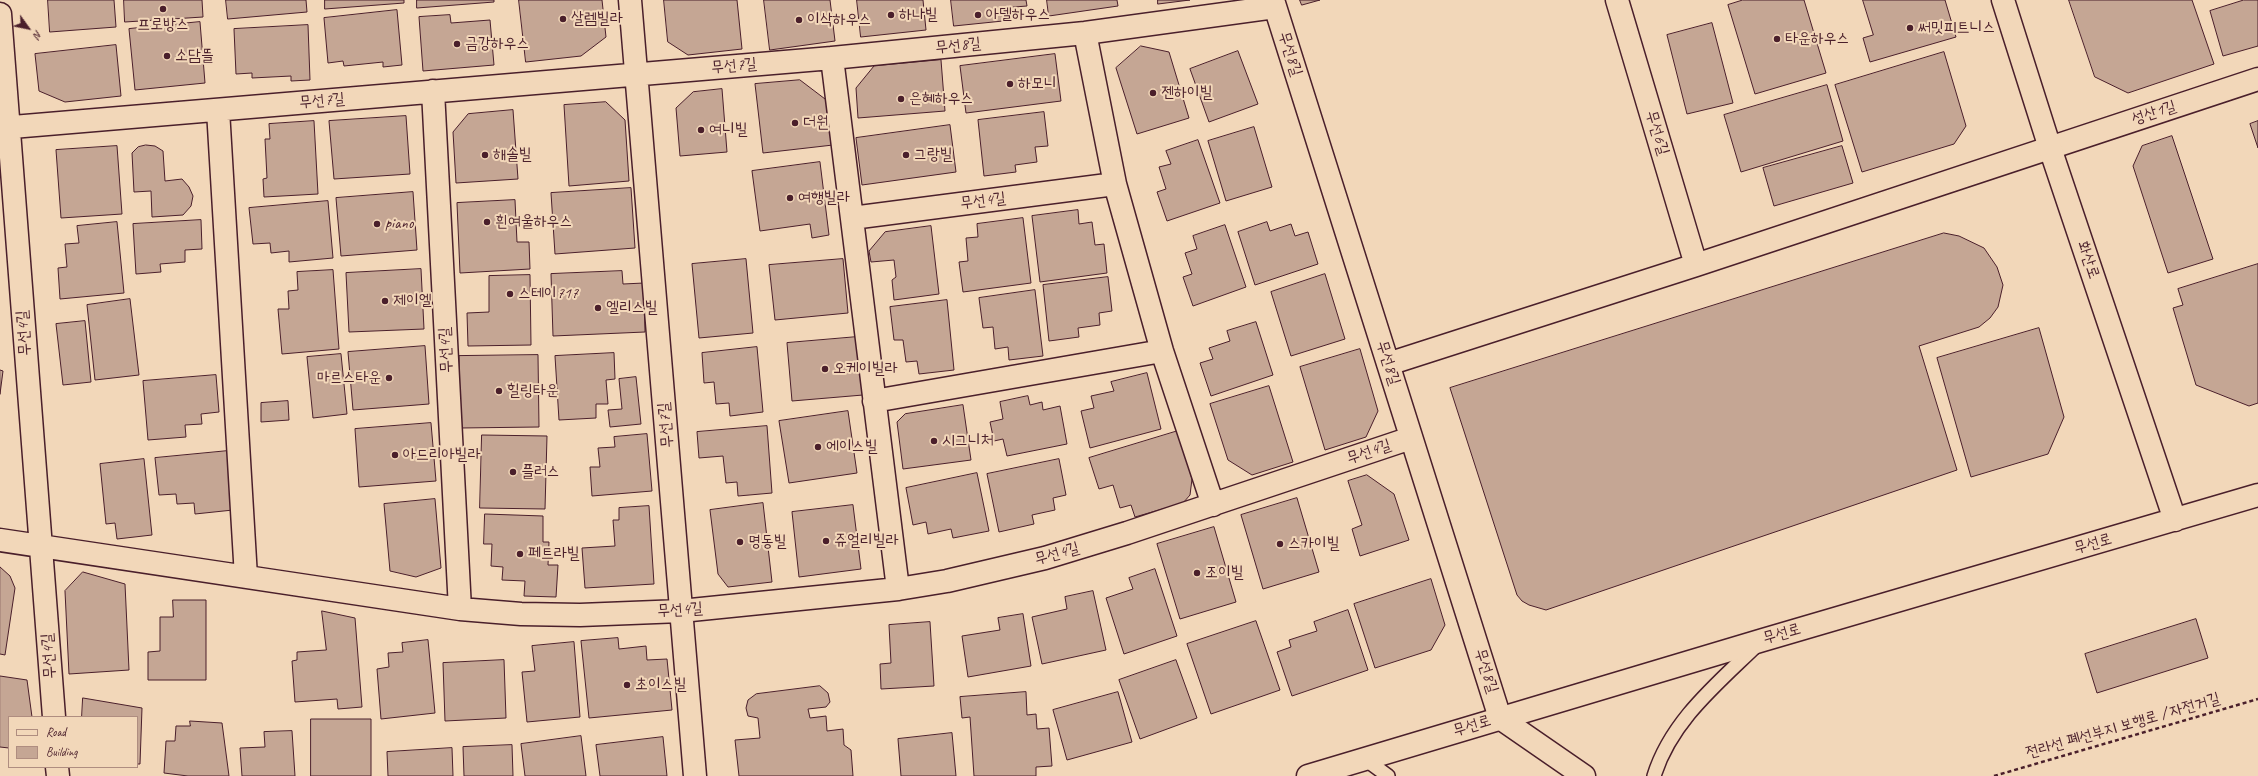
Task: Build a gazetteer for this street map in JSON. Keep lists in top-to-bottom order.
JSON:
{
  "streets": {
    "street": [
      "무선8길",
      "무선7길",
      "성산1길",
      "무선6길",
      "무선4길",
      "화산로",
      "무선로"
    ],
    "path": ["전라선 폐선부지 보행로 / 자전거길"]
  },
  "crossings": [
    ["무선8길", "무선7길"],
    ["무선8길", "성산1길"],
    ["무선8길", "무선4길"],
    ["무선8길", "무선로"],
    ["무선7길", "무선4길"],
    ["성산1길", "무선6길"],
    ["성산1길", "화산로"],
    ["화산로", "무선로"]
  ],
  "places": [
    "프로방스",
    "하나빌",
    "아델하우스",
    "살렘빌라",
    "이삭하우스",
    "써밋피트니스",
    "타운하우스",
    "금강하우스",
    "소담뜰",
    "하모니",
    "젠하이빌",
    "은혜하우스",
    "더원",
    "여니빌",
    "해솔빌",
    "그랑빌",
    "여행빌라",
    "흰여울하우스",
    "piano",
    "스테이717",
    "제이엘",
    "엘리스빌",
    "오케이빌라",
    "마르스타운",
    "힐링타운",
    "시그니처",
    "에이스빌",
    "아드리아빌라",
    "플러스",
    "쥬얼리빌라",
    "명동빌",
    "스카이빌",
    "페트라빌",
    "조이빌",
    "초이스빌"
  ],
  "legend": ["Road", "Building"],
  "north": "bottom right"
}
